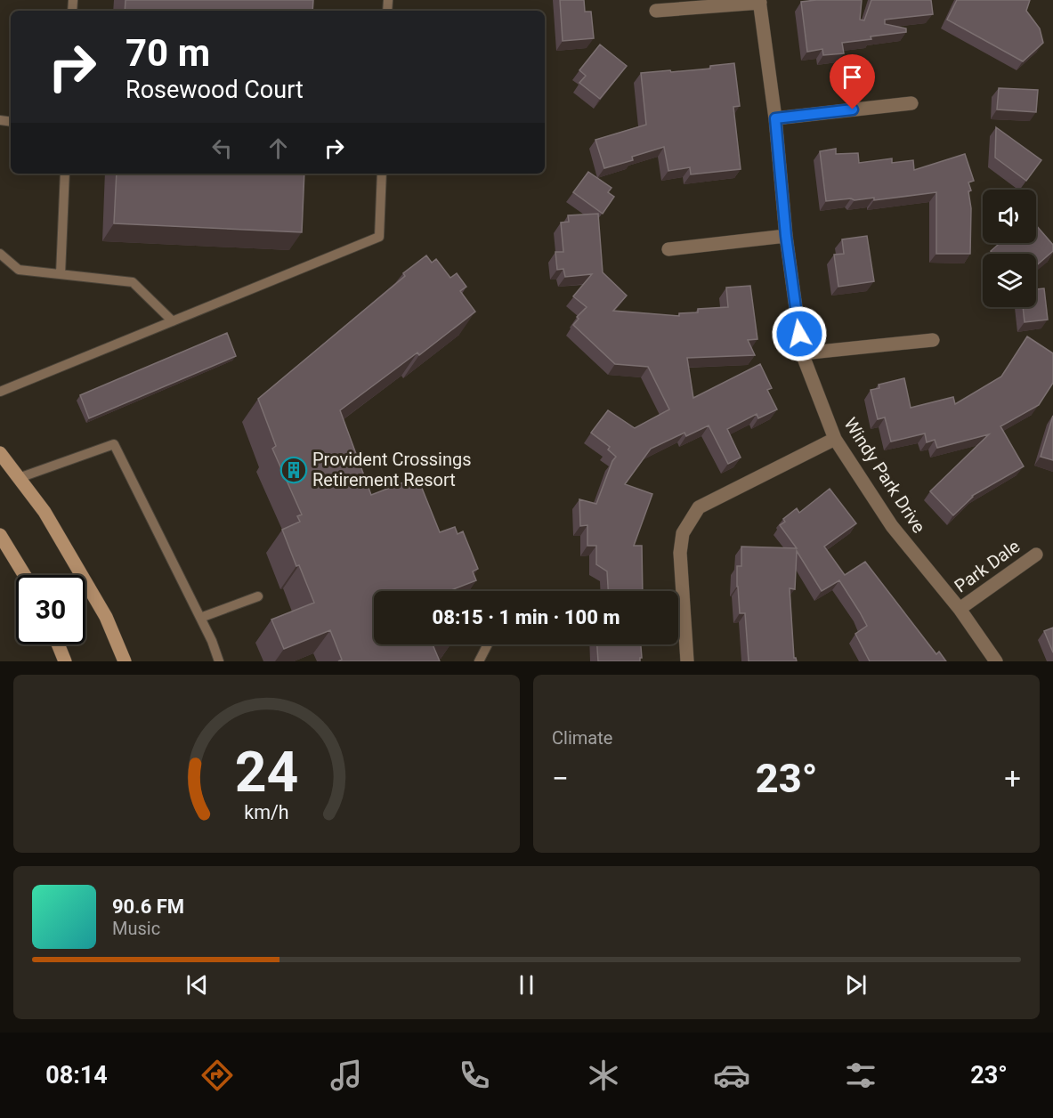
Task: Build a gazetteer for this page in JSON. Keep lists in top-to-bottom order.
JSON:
{
  "streets": {
    "street": ["Windy Park Drive", "Park Dale"]
  },
  "crossings": [
    ["Windy Park Drive", "Park Dale"]
  ],
  "places": {
    "building": ["Provident Crossings Retirement Resort"]
  },
  "page": {
    "turn": ["70 m", "Rosewood Court"],
    "limit": "30",
    "trip": "08:15 · 1 min · 100 m",
    "tile": "Climate",
    "heat": ["−", "23°", "+"],
    "song": ["90.6 FM", "Music"],
    "tabs": ["08:14", "23°"],
    "gauge": ["24", "km/h"]
  }
}
